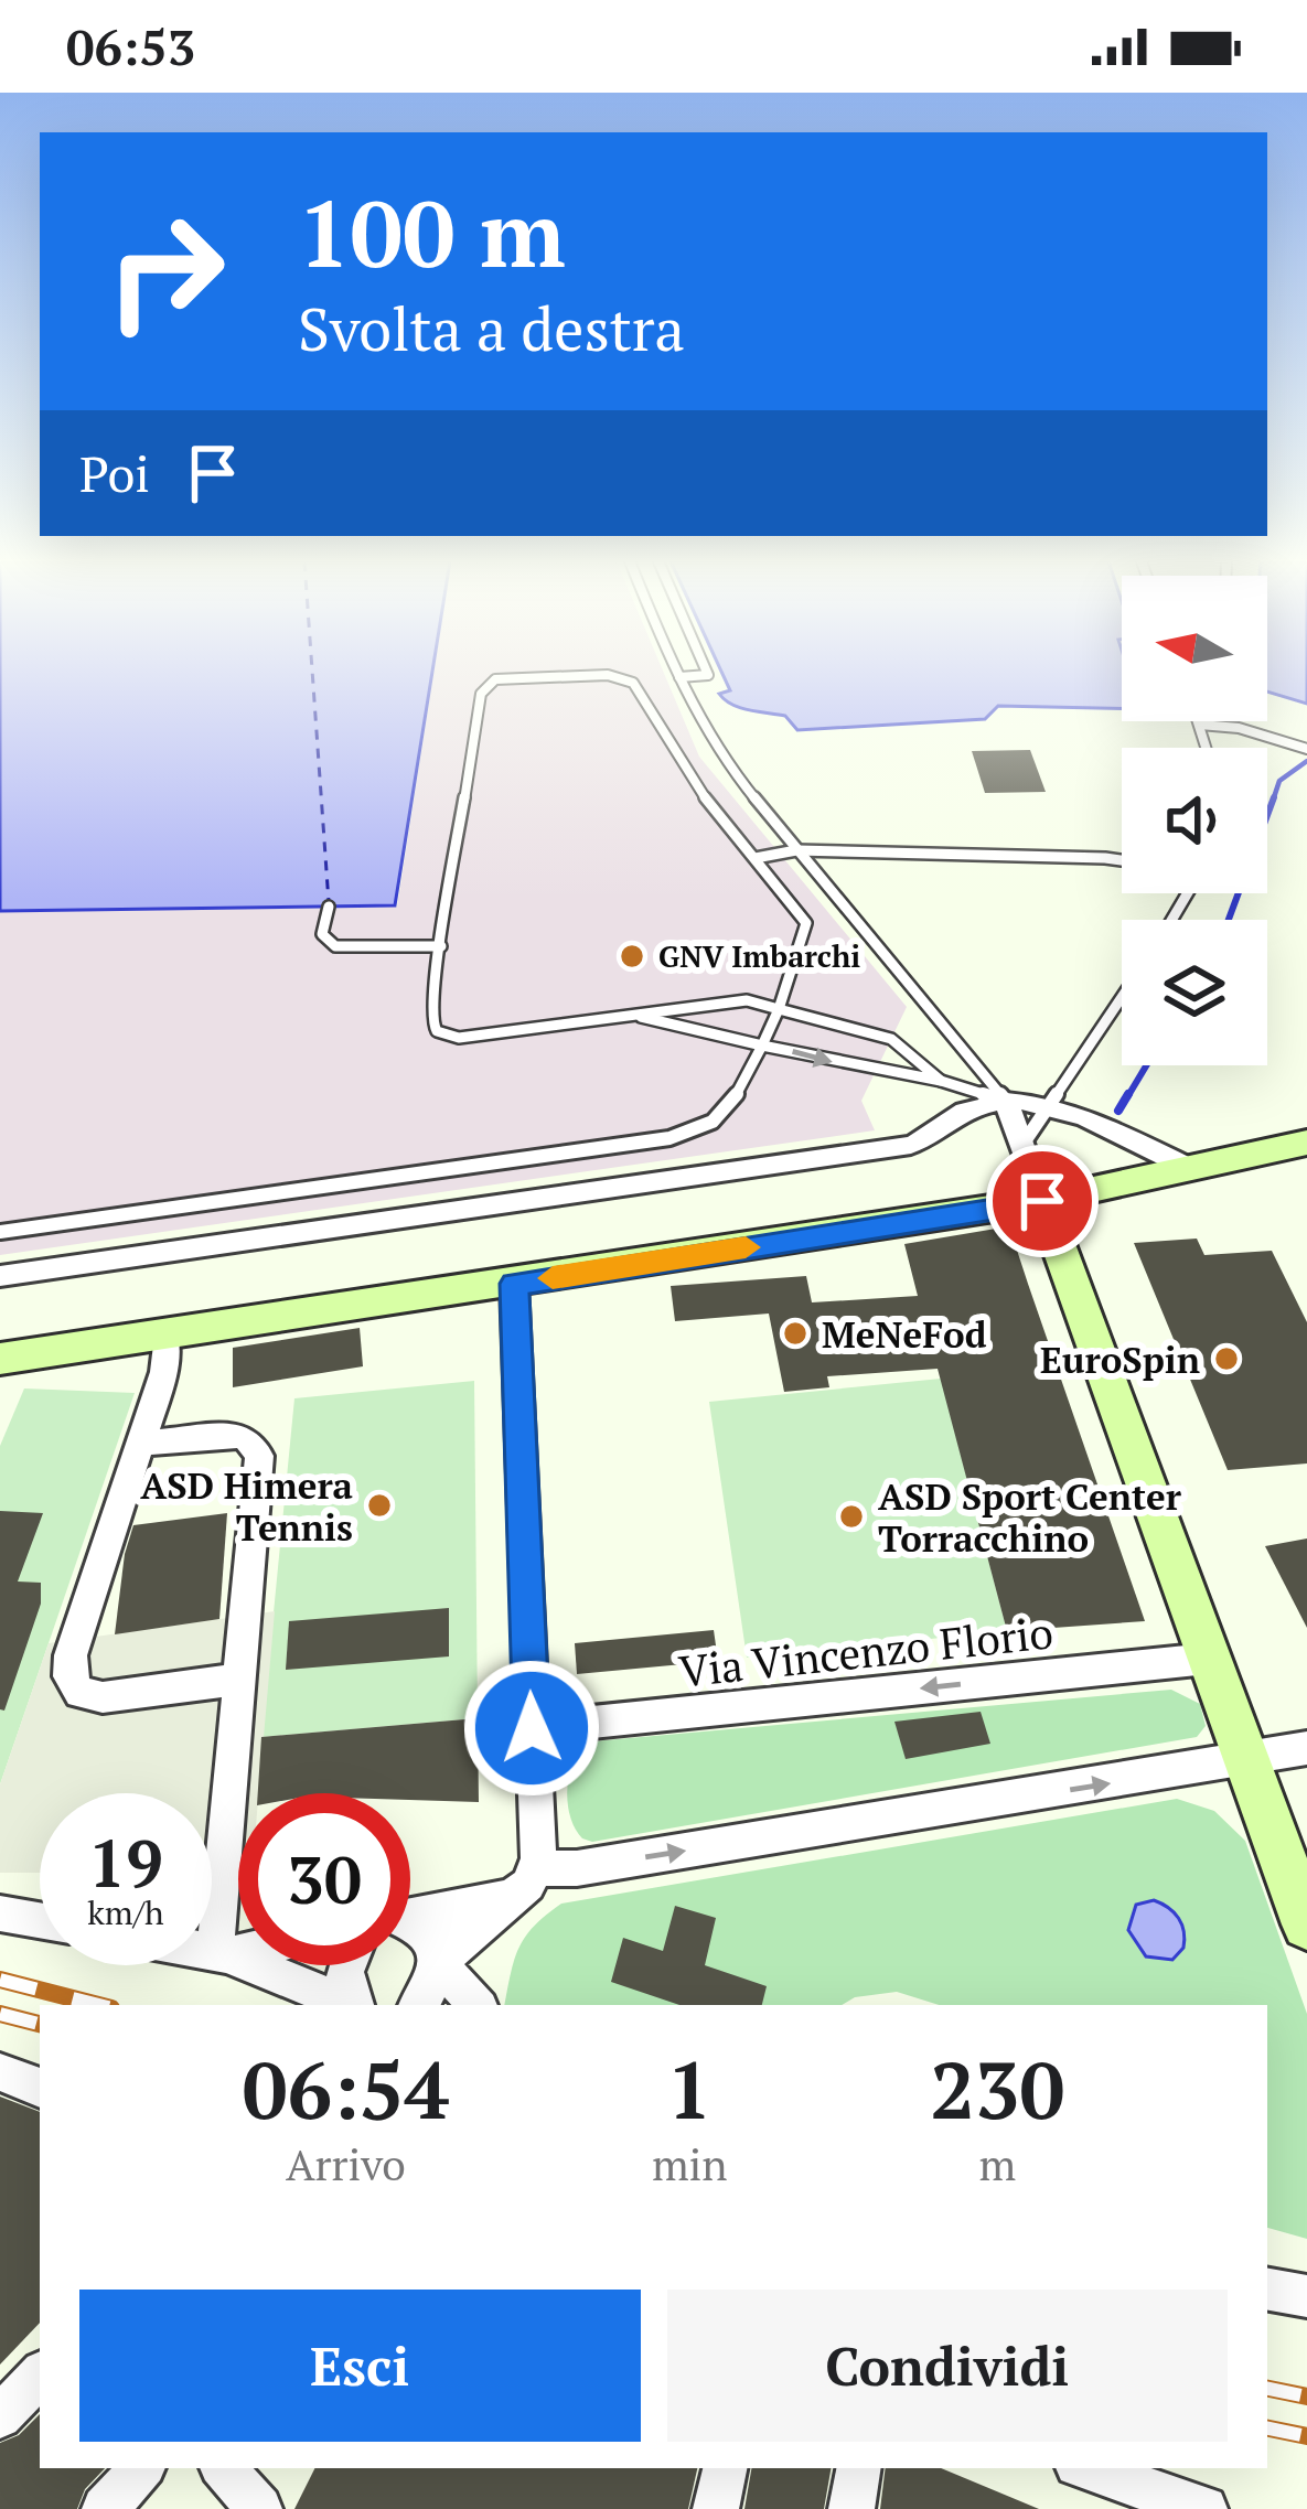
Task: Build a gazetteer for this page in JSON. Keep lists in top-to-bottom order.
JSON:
{
  "streets": {
    "street": ["Via Vincenzo Florio"]
  },
  "places": [
    "GNV Imbarchi",
    "MeNeFod",
    "EuroSpin",
    "ASD Himera Tennis",
    "ASD Sport Center Torracchino"
  ],
  "north": "left",
  "page": {
    "status": "06:53",
    "turn": ["100 m", "Svolta a destra"],
    "then": "Poi",
    "speed": "19 km/h",
    "limit": "30",
    "eta": [
      "06:54",
      "Arrivo",
      "1",
      "min",
      "230",
      "m"
    ],
    "buttons": ["Esci", "Condividi"]
  }
}
